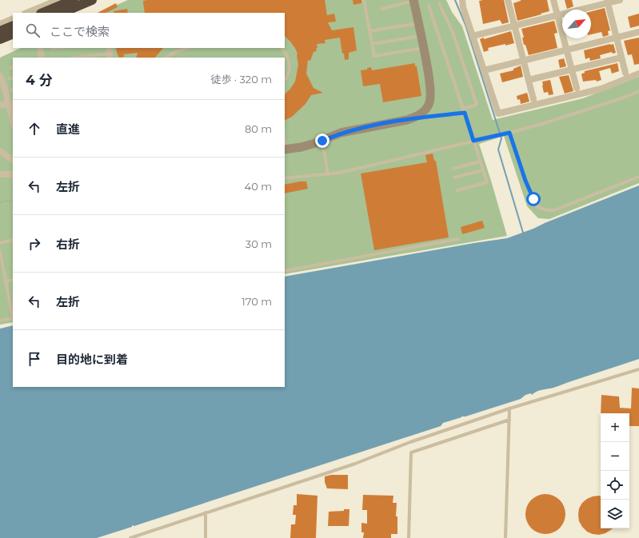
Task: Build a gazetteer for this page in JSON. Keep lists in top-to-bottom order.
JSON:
{
  "north": "top right",
  "page": {
    "search": "ここで検索",
    "heading": ["4 分", "徒歩 · 320 m"],
    "list": [
      ["直進", "80 m"],
      ["左折", "40 m"],
      ["右折", "30 m"],
      ["左折", "170 m"],
      "目的地に到着"
    ],
    "map_buttons": ["+", "−"]
  }
}
